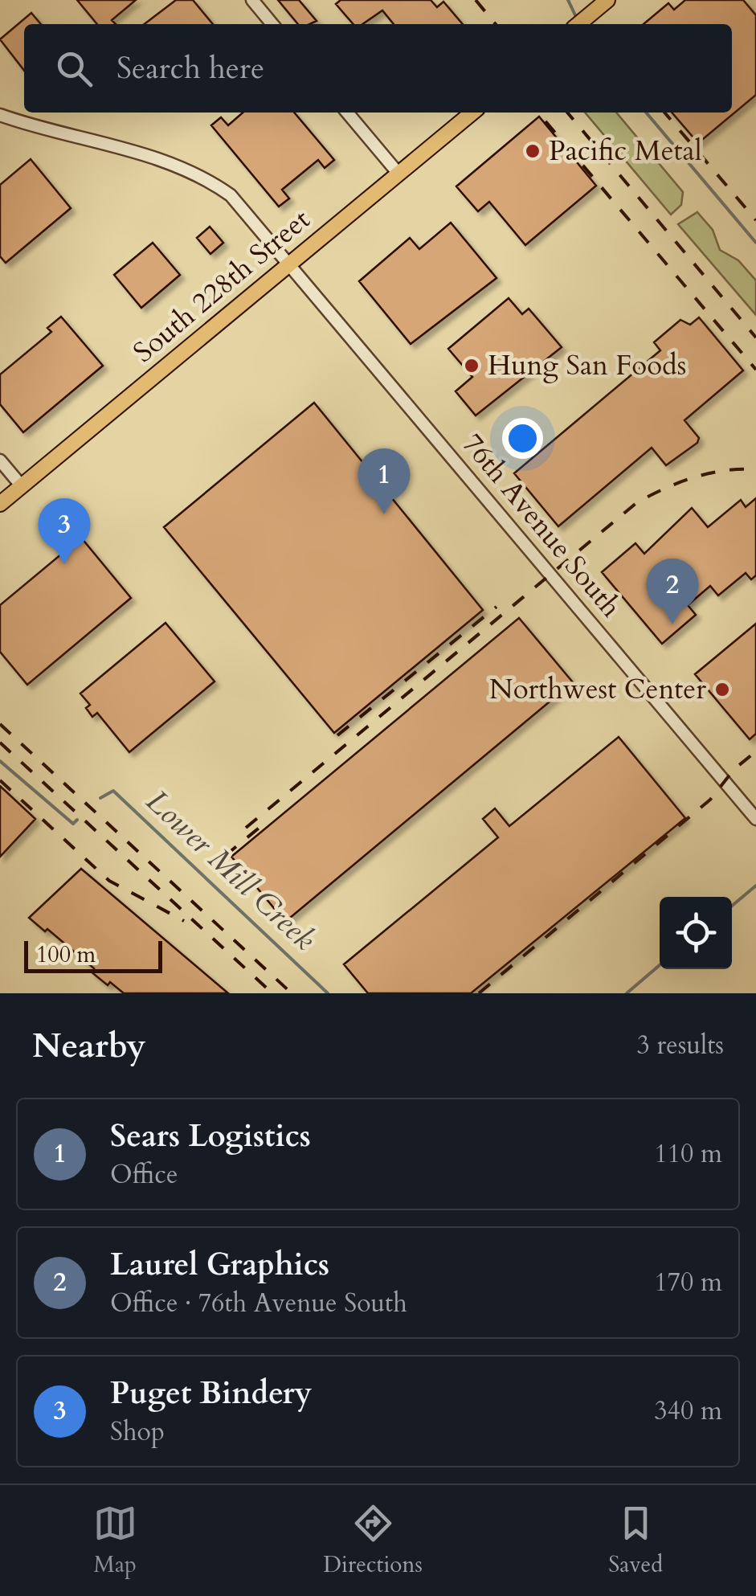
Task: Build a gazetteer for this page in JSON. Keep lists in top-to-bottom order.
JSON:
{
  "streets": {
    "main road": ["South 228th Street"],
    "street": ["76th Avenue South"]
  },
  "crossings": [
    ["South 228th Street", "76th Avenue South"]
  ],
  "water": ["Lower Mill Creek"],
  "places": ["Pacific Metal", "Hung San Foods", "Northwest Center"],
  "scale_bar": "100 m",
  "page": {
    "search": "Search here",
    "pins": ["1", "3", "2"],
    "scale": "100 m",
    "heading": ["Nearby", "3 results"],
    "list": [
      {
        "mark": "1",
        "name": "Sears Logistics",
        "note": "Office",
        "value": "110 m"
      },
      {
        "mark": "2",
        "name": "Laurel Graphics",
        "note": "Office · 76th Avenue South",
        "value": "170 m"
      },
      {
        "mark": "3",
        "name": "Puget Bindery",
        "note": "Shop",
        "value": "340 m"
      }
    ],
    "nav": ["Map", "Directions", "Saved"]
  }
}
